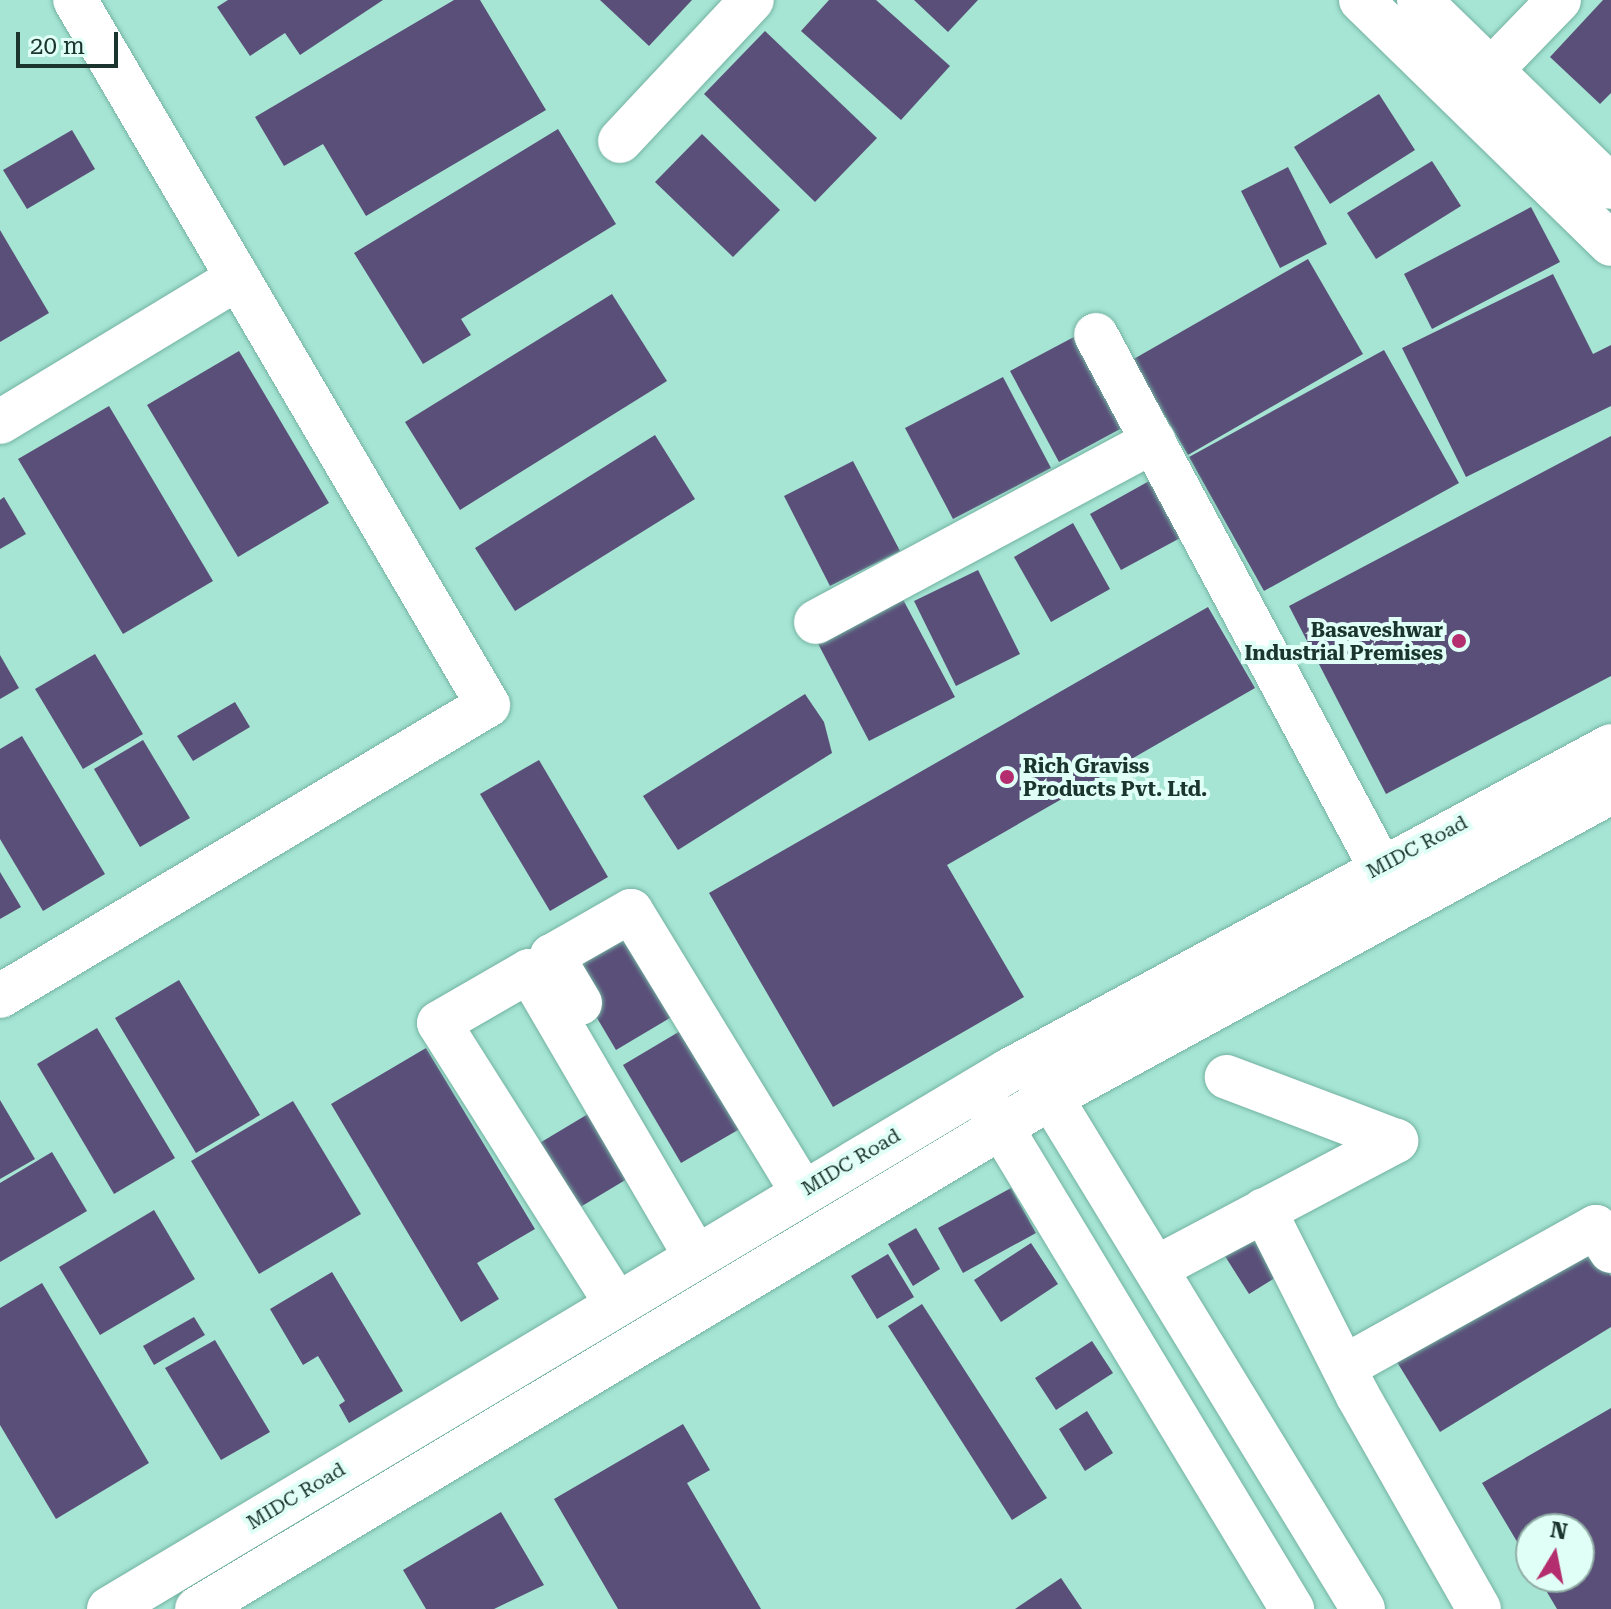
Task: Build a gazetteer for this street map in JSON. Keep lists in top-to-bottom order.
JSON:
{
  "streets": {
    "main road": ["MIDC Road"]
  },
  "places": ["Basaveshwar Industrial Premises", "Rich Graviss Products Pvt. Ltd."],
  "scale_bar": "20 m",
  "north": "top"
}
